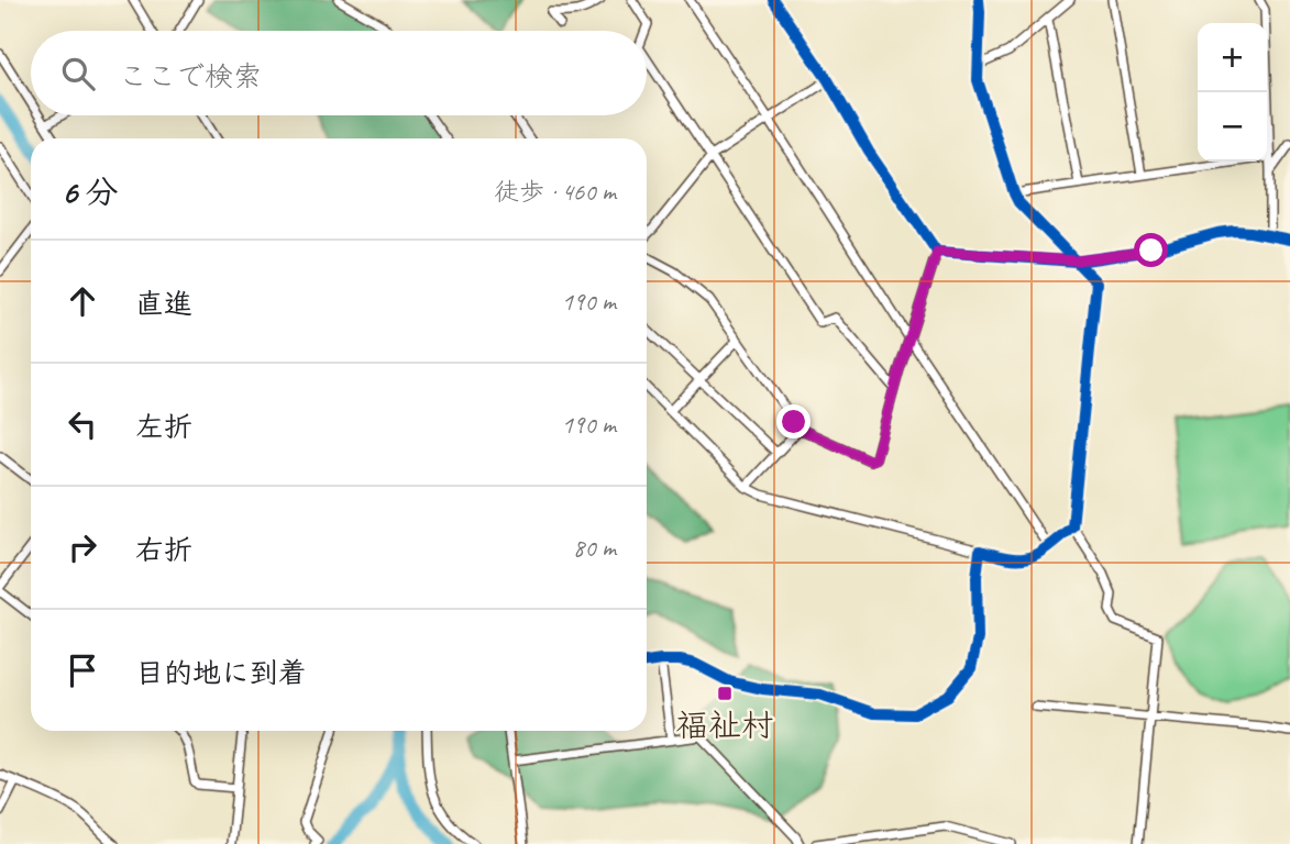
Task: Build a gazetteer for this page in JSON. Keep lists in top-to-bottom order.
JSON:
{
  "places": {
    "transit": ["福祉村"]
  },
  "page": {
    "map_buttons": ["+", "−"],
    "search": "ここで検索",
    "heading": ["6 分", "徒歩 · 460 m"],
    "list": [
      ["直進", "190 m"],
      ["左折", "190 m"],
      ["右折", "80 m"],
      "目的地に到着"
    ]
  }
}
